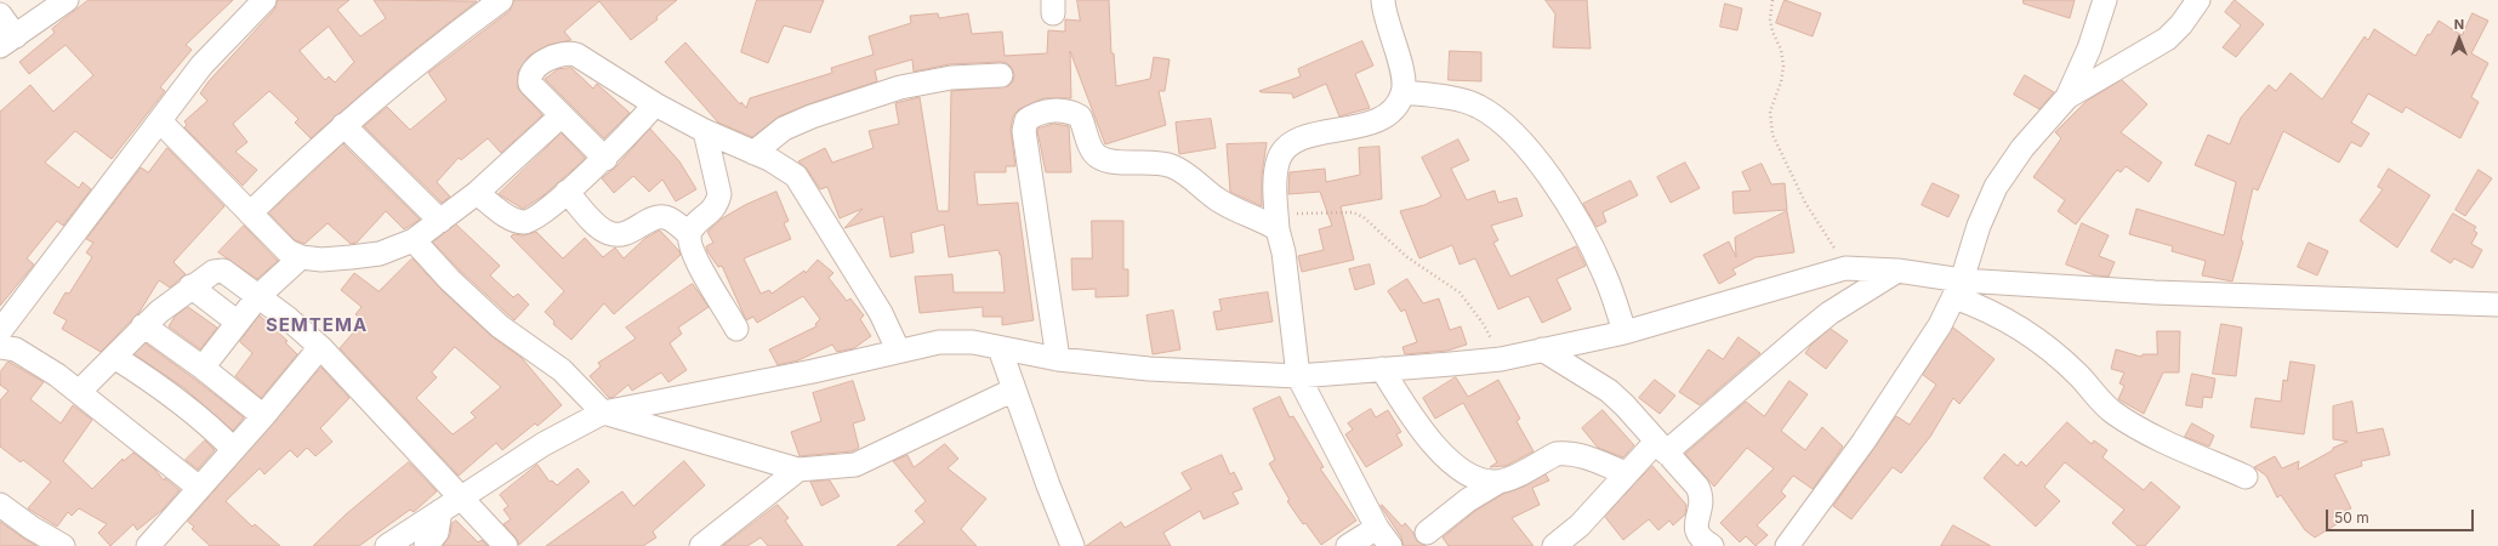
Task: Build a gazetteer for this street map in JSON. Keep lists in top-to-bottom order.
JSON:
{
  "districts": ["SEMTEMA"],
  "scale_bar": "50 m",
  "north": "top"
}
